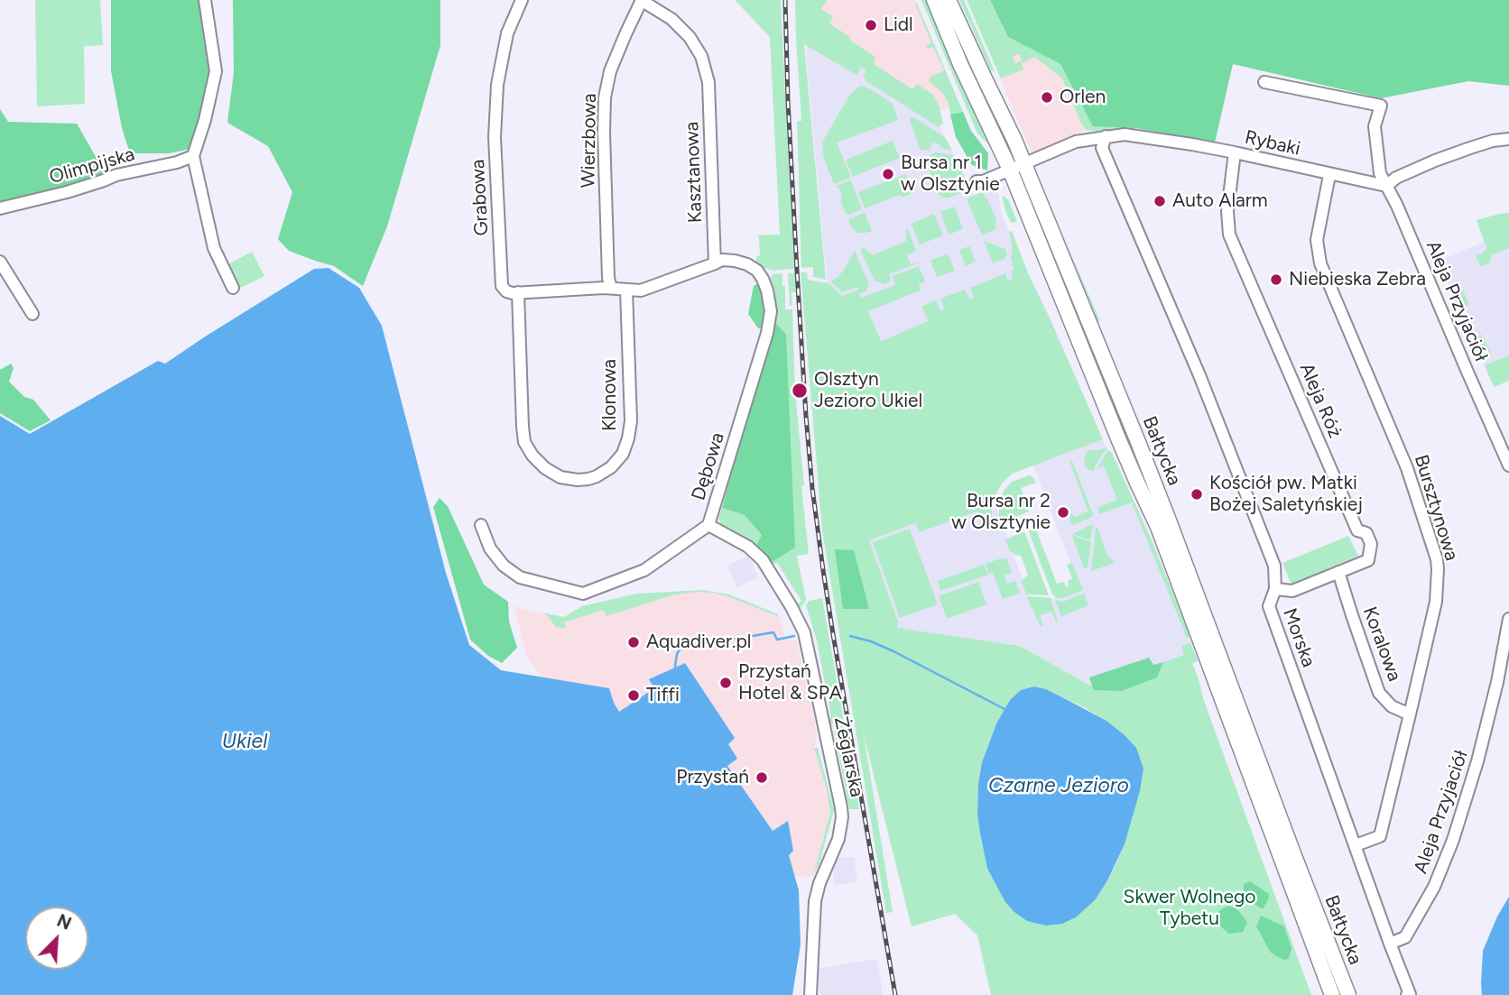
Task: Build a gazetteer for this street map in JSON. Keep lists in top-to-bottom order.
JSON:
{
  "streets": {
    "main road": ["Bałtycka"],
    "street": [
      "Wierzbowa",
      "Rybaki",
      "Olimpijska",
      "Kasztanowa",
      "Grabowa",
      "Aleja Przyjaciół",
      "Klonowa",
      "Aleja Róż",
      "Dębowa",
      "Bursztynowa",
      "Morska",
      "Koralowa",
      "Żeglarska"
    ]
  },
  "crossings": [
    ["Wierzbowa", "Kasztanowa"],
    ["Rybaki", "Aleja Przyjaciół"],
    ["Rybaki", "Aleja Róż"],
    ["Rybaki", "Bałtycka"],
    ["Rybaki", "Bursztynowa"],
    ["Rybaki", "Morska"],
    ["Kasztanowa", "Dębowa"],
    ["Grabowa", "Klonowa"],
    ["Aleja Przyjaciół", "Morska"],
    ["Aleja Róż", "Morska"],
    ["Aleja Róż", "Koralowa"],
    ["Dębowa", "Żeglarska"],
    ["Bursztynowa", "Morska"],
    ["Bursztynowa", "Koralowa"]
  ],
  "water": ["Ukiel", "Czarne Jezioro"],
  "parks": ["Skwer Wolnego Tybetu"],
  "places": [
    "Lidl",
    "Orlen",
    "Bursa nr 1 w Olsztynie",
    "Auto Alarm",
    "Niebieska Zebra",
    "Olsztyn Jezioro Ukiel",
    "Kościół pw. Matki Bożej Saletyńskiej",
    "Bursa nr 2 w Olsztynie",
    "Aquadiver.pl",
    "Przystań Hotel & SPA",
    "Tiffi",
    "Przystań"
  ],
  "north": "top right"
}
